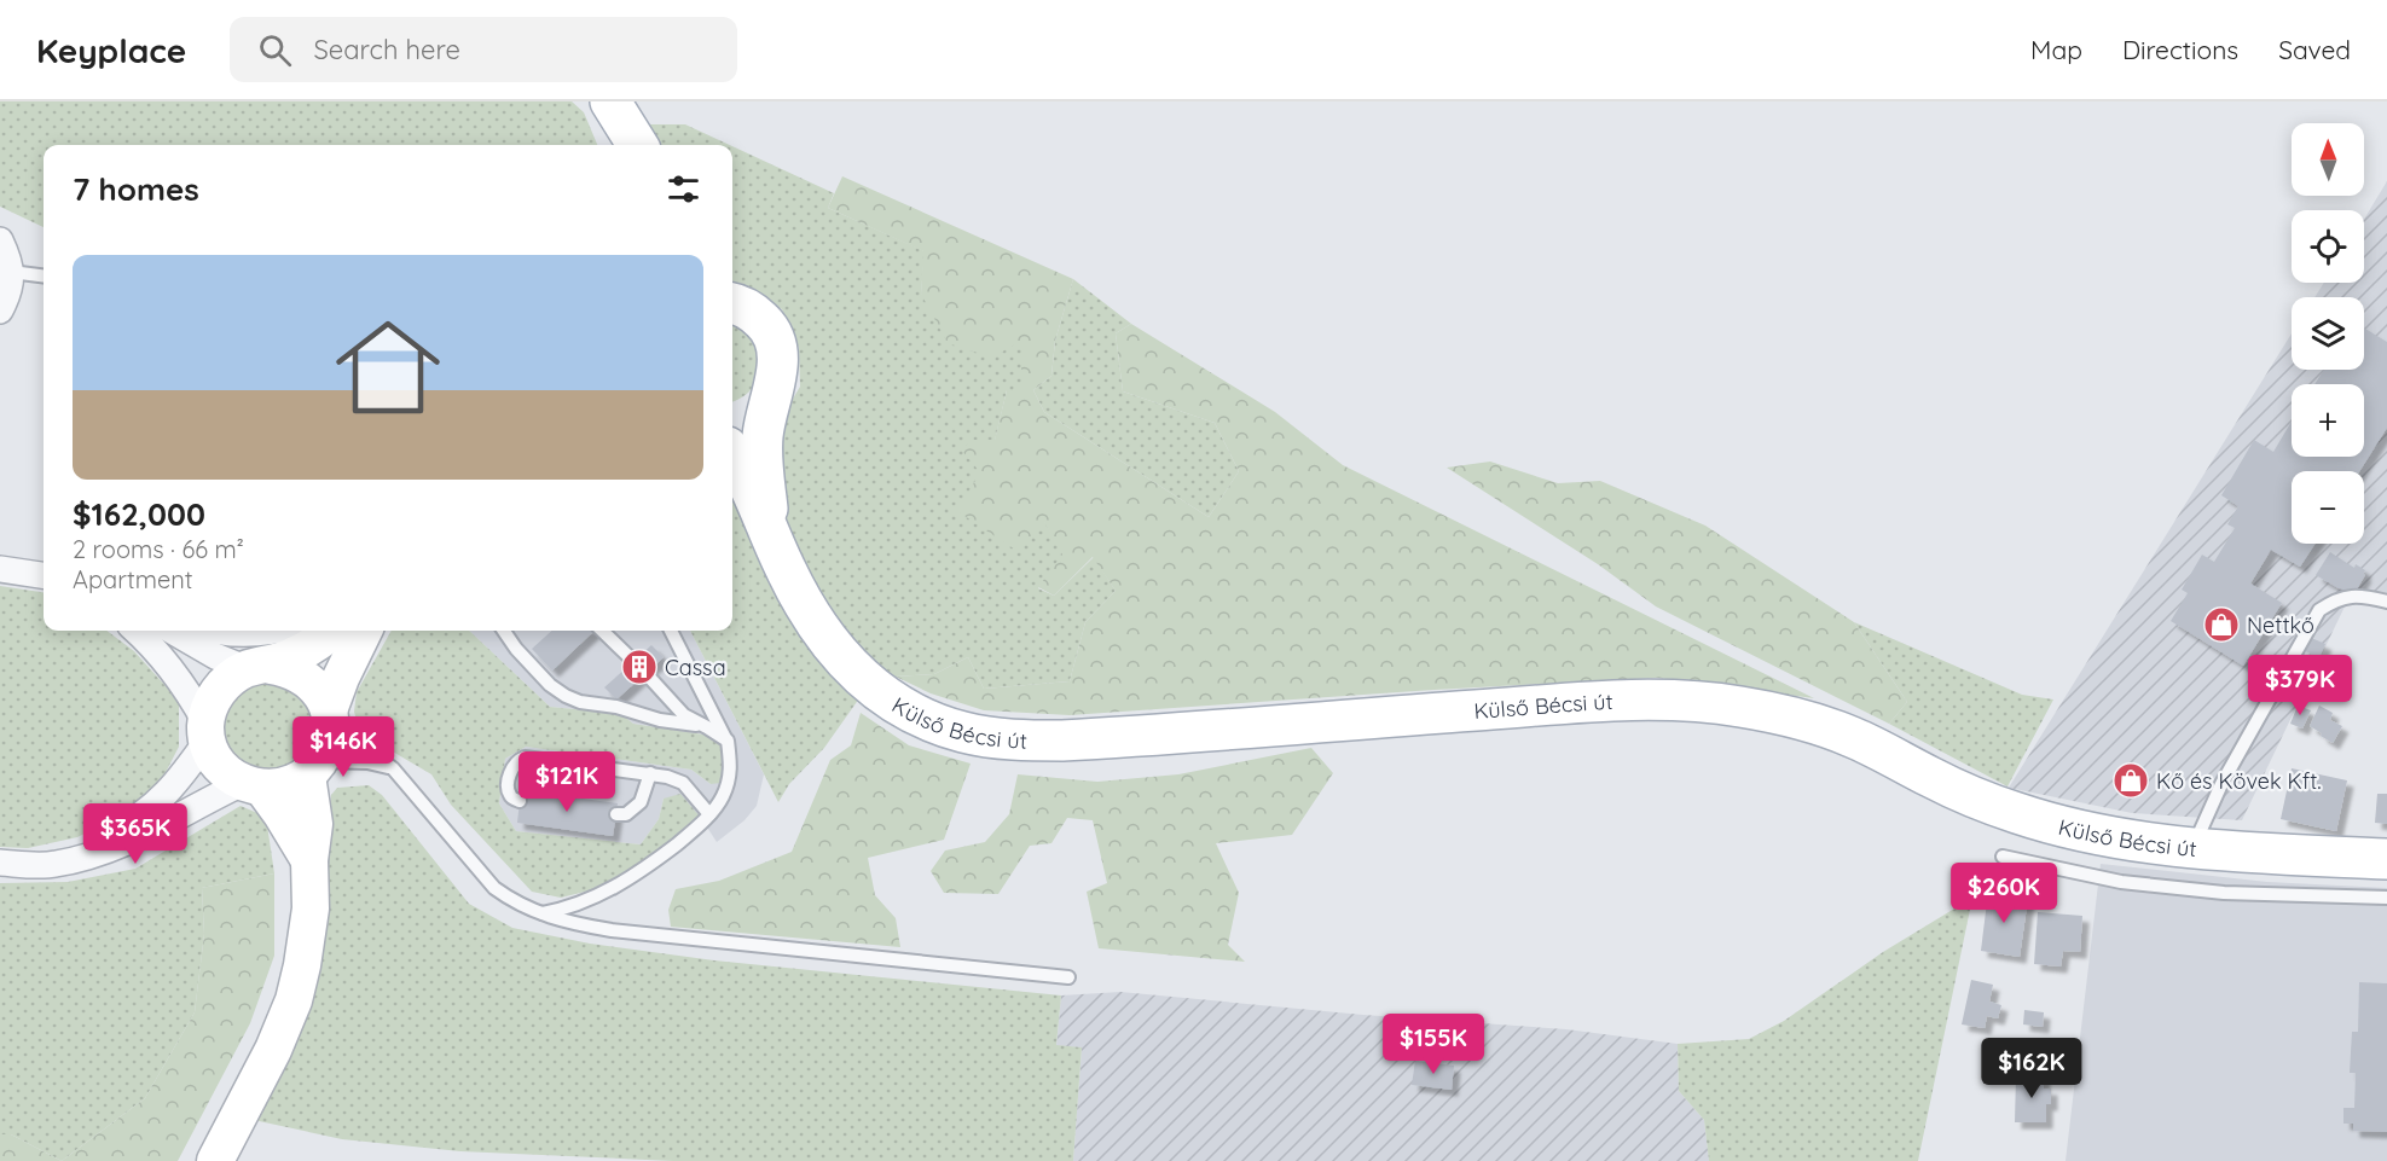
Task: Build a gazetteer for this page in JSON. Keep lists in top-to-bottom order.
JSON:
{
  "streets": {
    "main road": ["Külső Bécsi út"]
  },
  "places": {
    "shop": ["Nettkő", "Kő és Kövek Kft."],
    "building": ["Cassa"]
  },
  "north": "top",
  "page": {
    "header": "Keyplace",
    "search": "Search here",
    "nav": ["Map", "Directions", "Saved"],
    "map_buttons": ["+", "−"],
    "heading": "7 homes",
    "list": [
      {
        "name": "$162,000",
        "note": "2 rooms · 66 m² · Apartment"
      }
    ],
    "price": [
      "$379K",
      "$146K",
      "$121K",
      "$365K",
      "$260K",
      "$155K",
      "$162K"
    ]
  }
}
